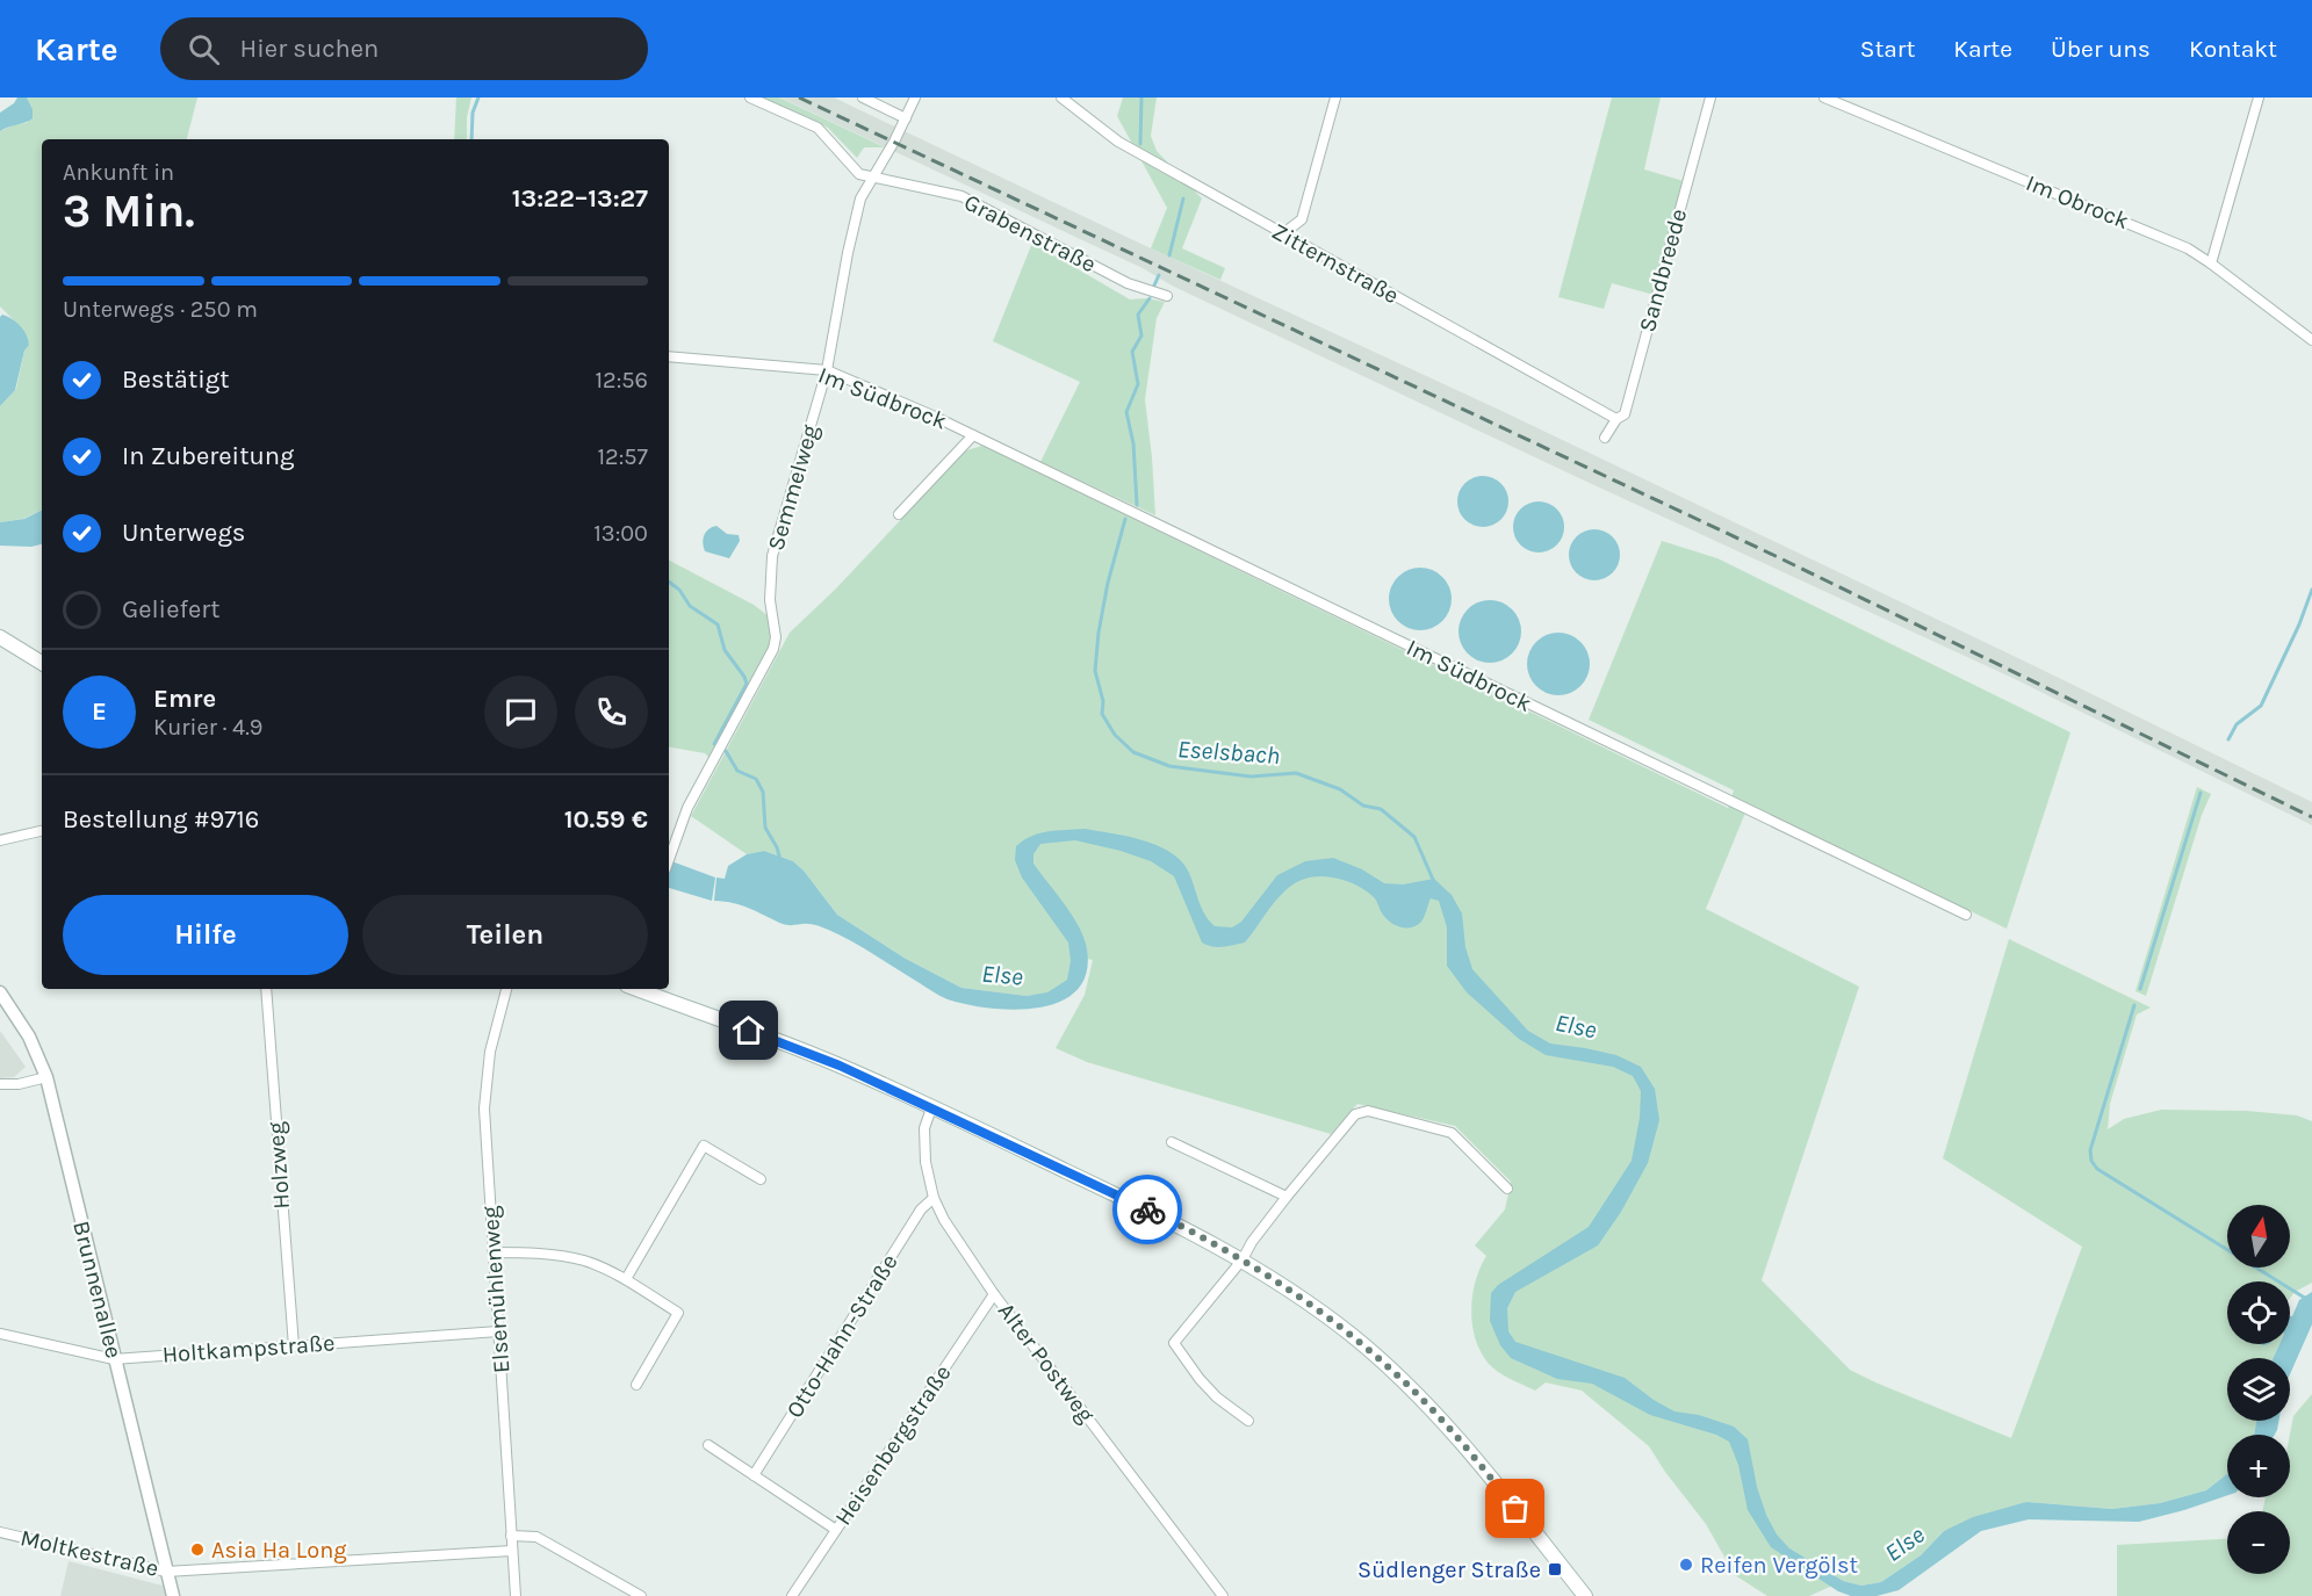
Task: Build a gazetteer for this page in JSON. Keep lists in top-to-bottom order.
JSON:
{
  "streets": {
    "street": [
      "Im Obrock",
      "Grabenstraße",
      "Zitternstraße",
      "Sandbreede",
      "Im Südbrock",
      "Semmelweg",
      "Holzweg",
      "Brunnenallee",
      "Elsemühlenweg",
      "Otto-Hahn-Straße",
      "Holtkampstraße",
      "Alter Postweg",
      "Heisenbergstraße",
      "Moltkestraße"
    ]
  },
  "crossings": [
    ["Grabenstraße", "Semmelweg"],
    ["Zitternstraße", "Sandbreede"],
    ["Im Südbrock", "Semmelweg"],
    ["Holzweg", "Holtkampstraße"],
    ["Brunnenallee", "Holtkampstraße"],
    ["Brunnenallee", "Moltkestraße"],
    ["Elsemühlenweg", "Holtkampstraße"],
    ["Elsemühlenweg", "Moltkestraße"],
    ["Otto-Hahn-Straße", "Alter Postweg"],
    ["Alter Postweg", "Heisenbergstraße"]
  ],
  "water": ["Eselsbach", "Else"],
  "places": {
    "other": ["Asia Ha Long", "Reifen Vergölst"],
    "transit": ["Südlenger Straße"]
  },
  "north": "top",
  "page": {
    "header": "Karte",
    "search": "Hier suchen",
    "nav": [
      "Start",
      "Karte",
      "Über uns",
      "Kontakt"
    ],
    "heading": ["3 Min.", "Ankunft in", "13:22–13:27"],
    "panel": [
      "Emre",
      "Kurier · 4.9",
      "Bestellung #9716",
      "10.59 €"
    ],
    "bar": "Unterwegs · 250 m",
    "list": [
      ["Bestätigt", "12:56"],
      ["In Zubereitung", "12:57"],
      ["Unterwegs", "13:00"],
      "Geliefert"
    ],
    "round": "E",
    "buttons": ["Hilfe", "Teilen"],
    "map_buttons": ["+", "−"]
  }
}
